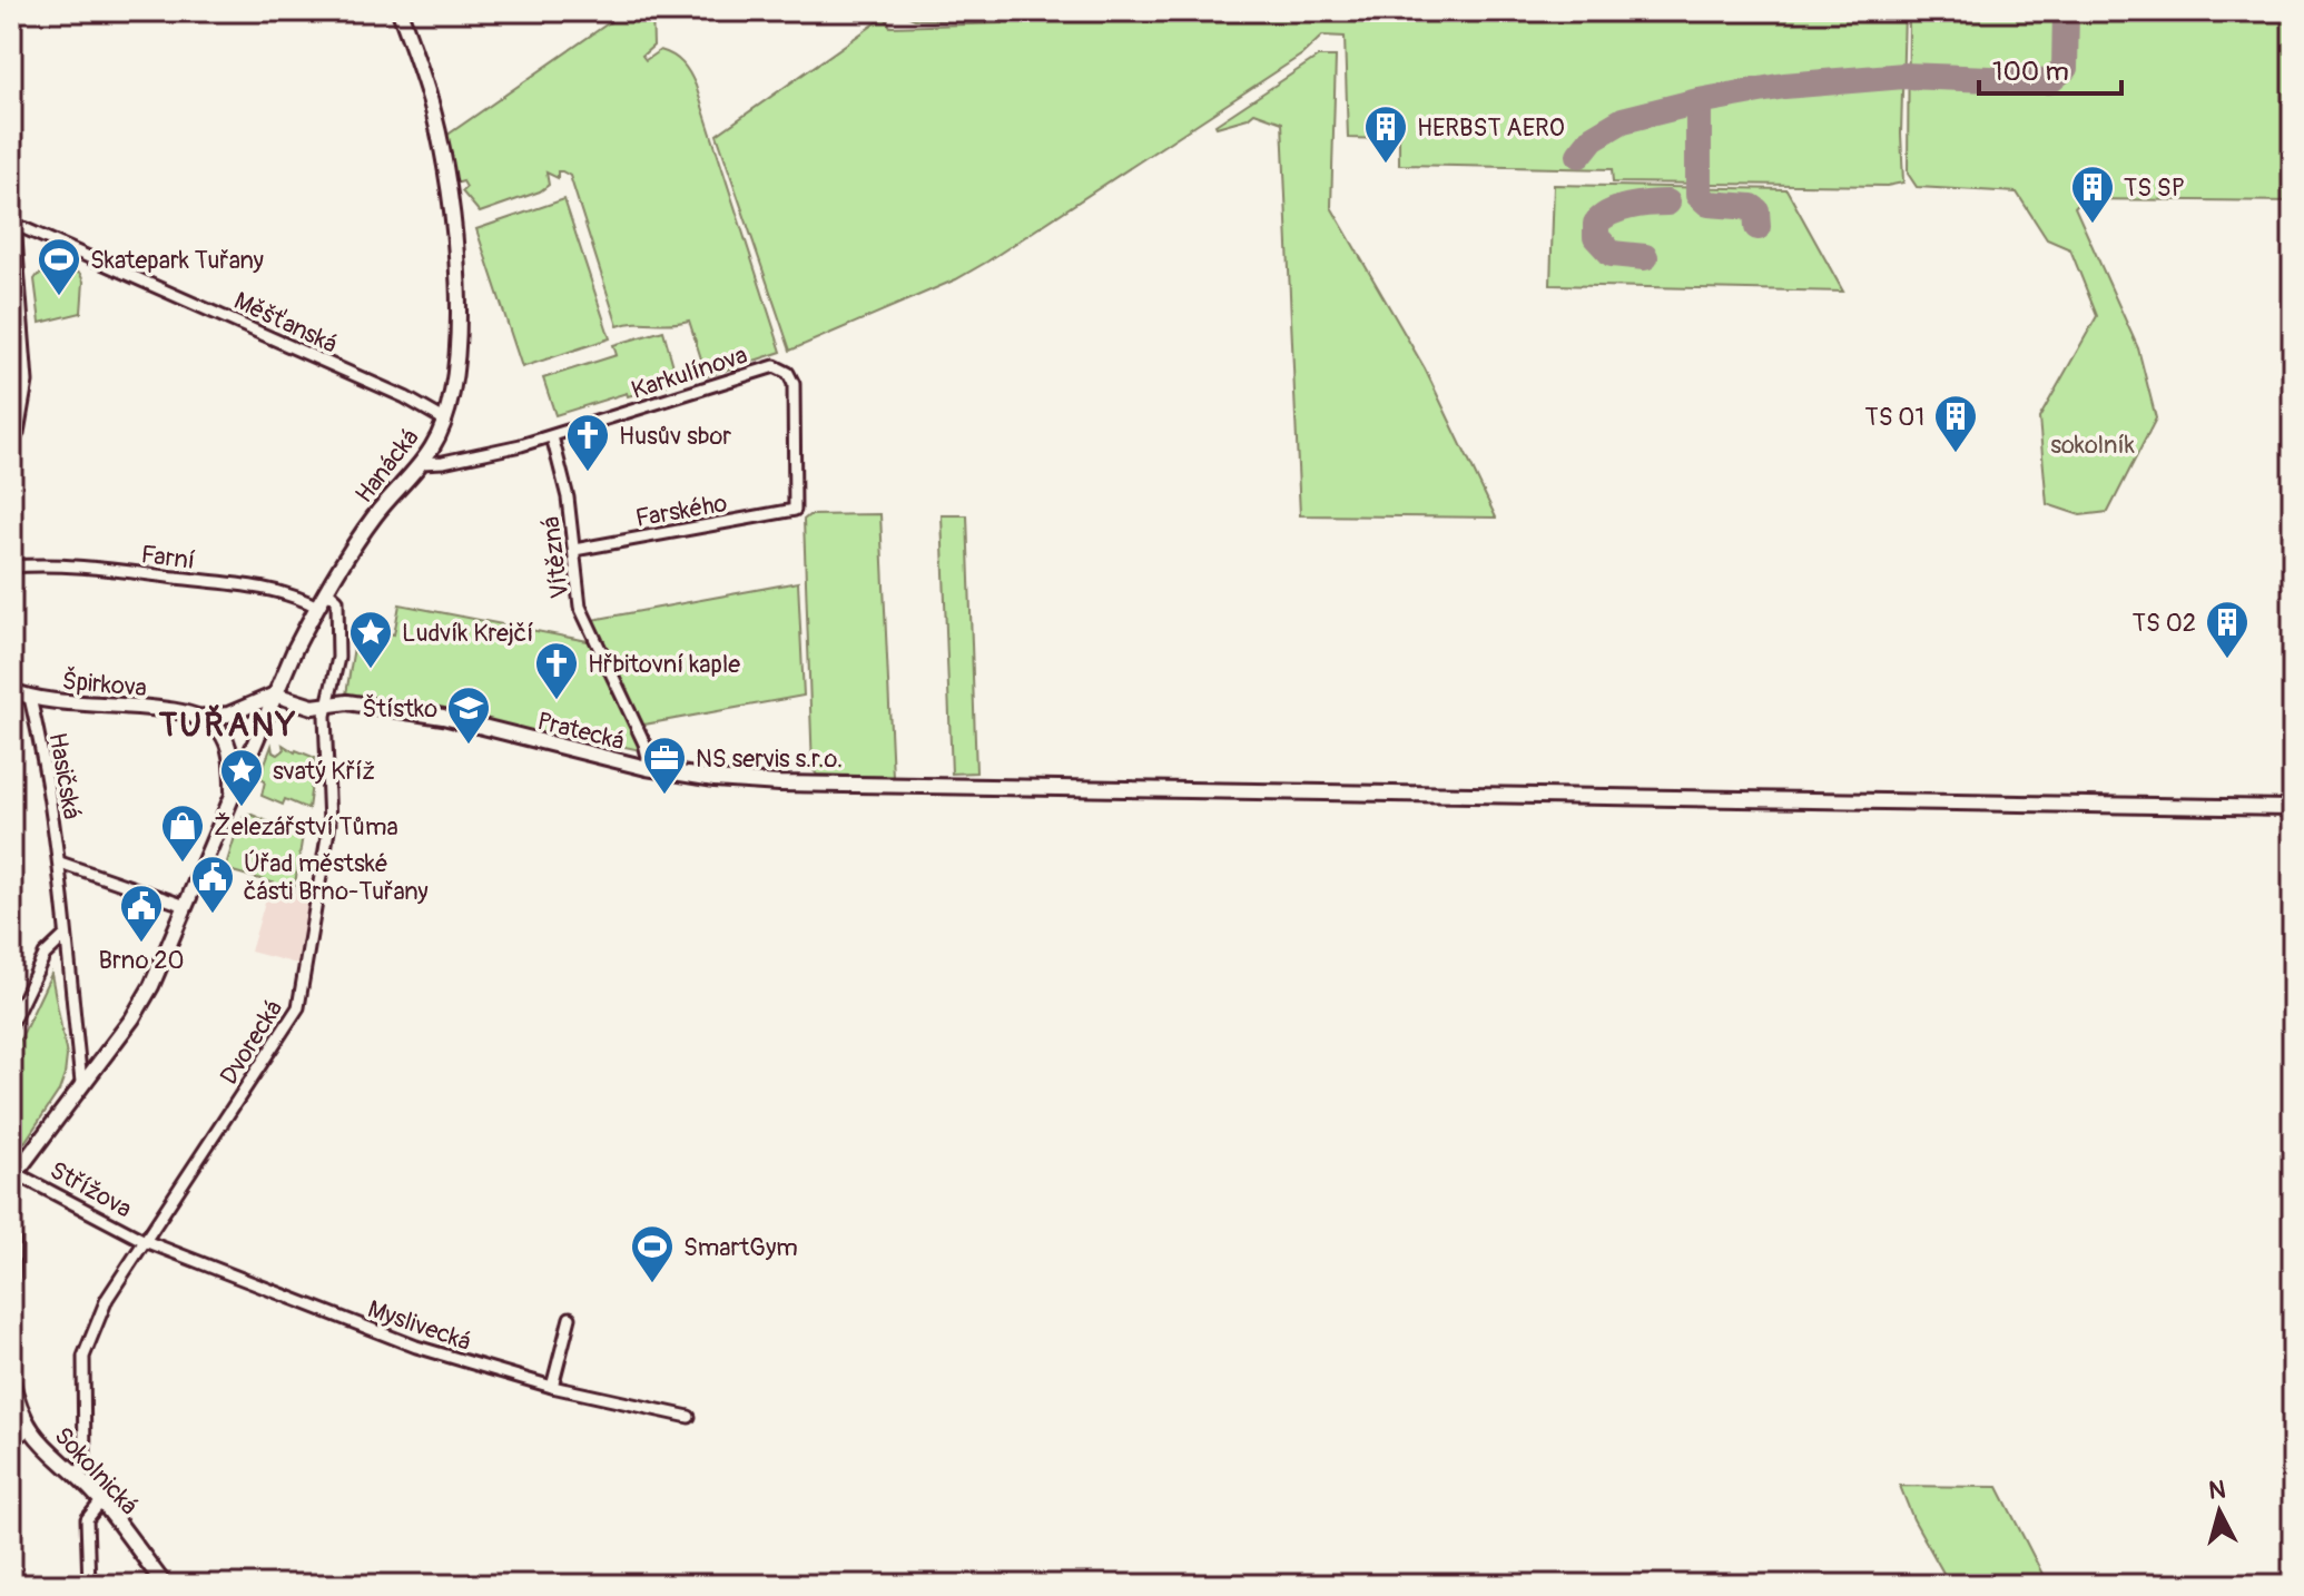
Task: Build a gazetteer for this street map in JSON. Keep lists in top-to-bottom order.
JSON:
{
  "streets": {
    "main road": [
      "Hanácká",
      "Špirkova",
      "Pratecká",
      "Sokolnická"
    ],
    "street": [
      "Měšťanská",
      "Karkulínova",
      "Farského",
      "Farní",
      "Vítězná",
      "Hasičská",
      "Dvorecká",
      "Střížova",
      "Myslivecká"
    ]
  },
  "crossings": [
    ["Měšťanská", "Hanácká"],
    ["Karkulínova", "Hanácká"],
    ["Karkulínova", "Farského"],
    ["Karkulínova", "Vítězná"],
    ["Hanácká", "Farní"],
    ["Hanácká", "Špirkova"],
    ["Hanácká", "Pratecká"],
    ["Hanácká", "Hasičská"],
    ["Hanácká", "Dvorecká"],
    ["Hanácká", "Střížova"],
    ["Farského", "Vítězná"],
    ["Vítězná", "Pratecká"],
    ["Špirkova", "Hasičská"],
    ["Pratecká", "Dvorecká"],
    ["Dvorecká", "Střížova"],
    ["Dvorecká", "Myslivecká"],
    ["Dvorecká", "Sokolnická"],
    ["Střížova", "Myslivecká"]
  ],
  "districts": ["TUŘANY"],
  "parks": ["sokolník"],
  "places": {
    "building": [
      "HERBST AERO",
      "TS SP",
      "TS 01",
      "TS 02"
    ],
    "sports": ["Skatepark Tuřany", "SmartGym"],
    "church": ["Husův sbor", "Hřbitovní kaple"],
    "place": ["Ludvík Krejčí", "svatý Kříž"],
    "school or university": ["Štístko"],
    "office": ["NS servis s.r.o."],
    "shop": ["Železářství Tůma"],
    "public building": ["Úřad městské části Brno-Tuřany", "Brno 20"]
  },
  "scale_bar": "100 m",
  "north": "top"
}
